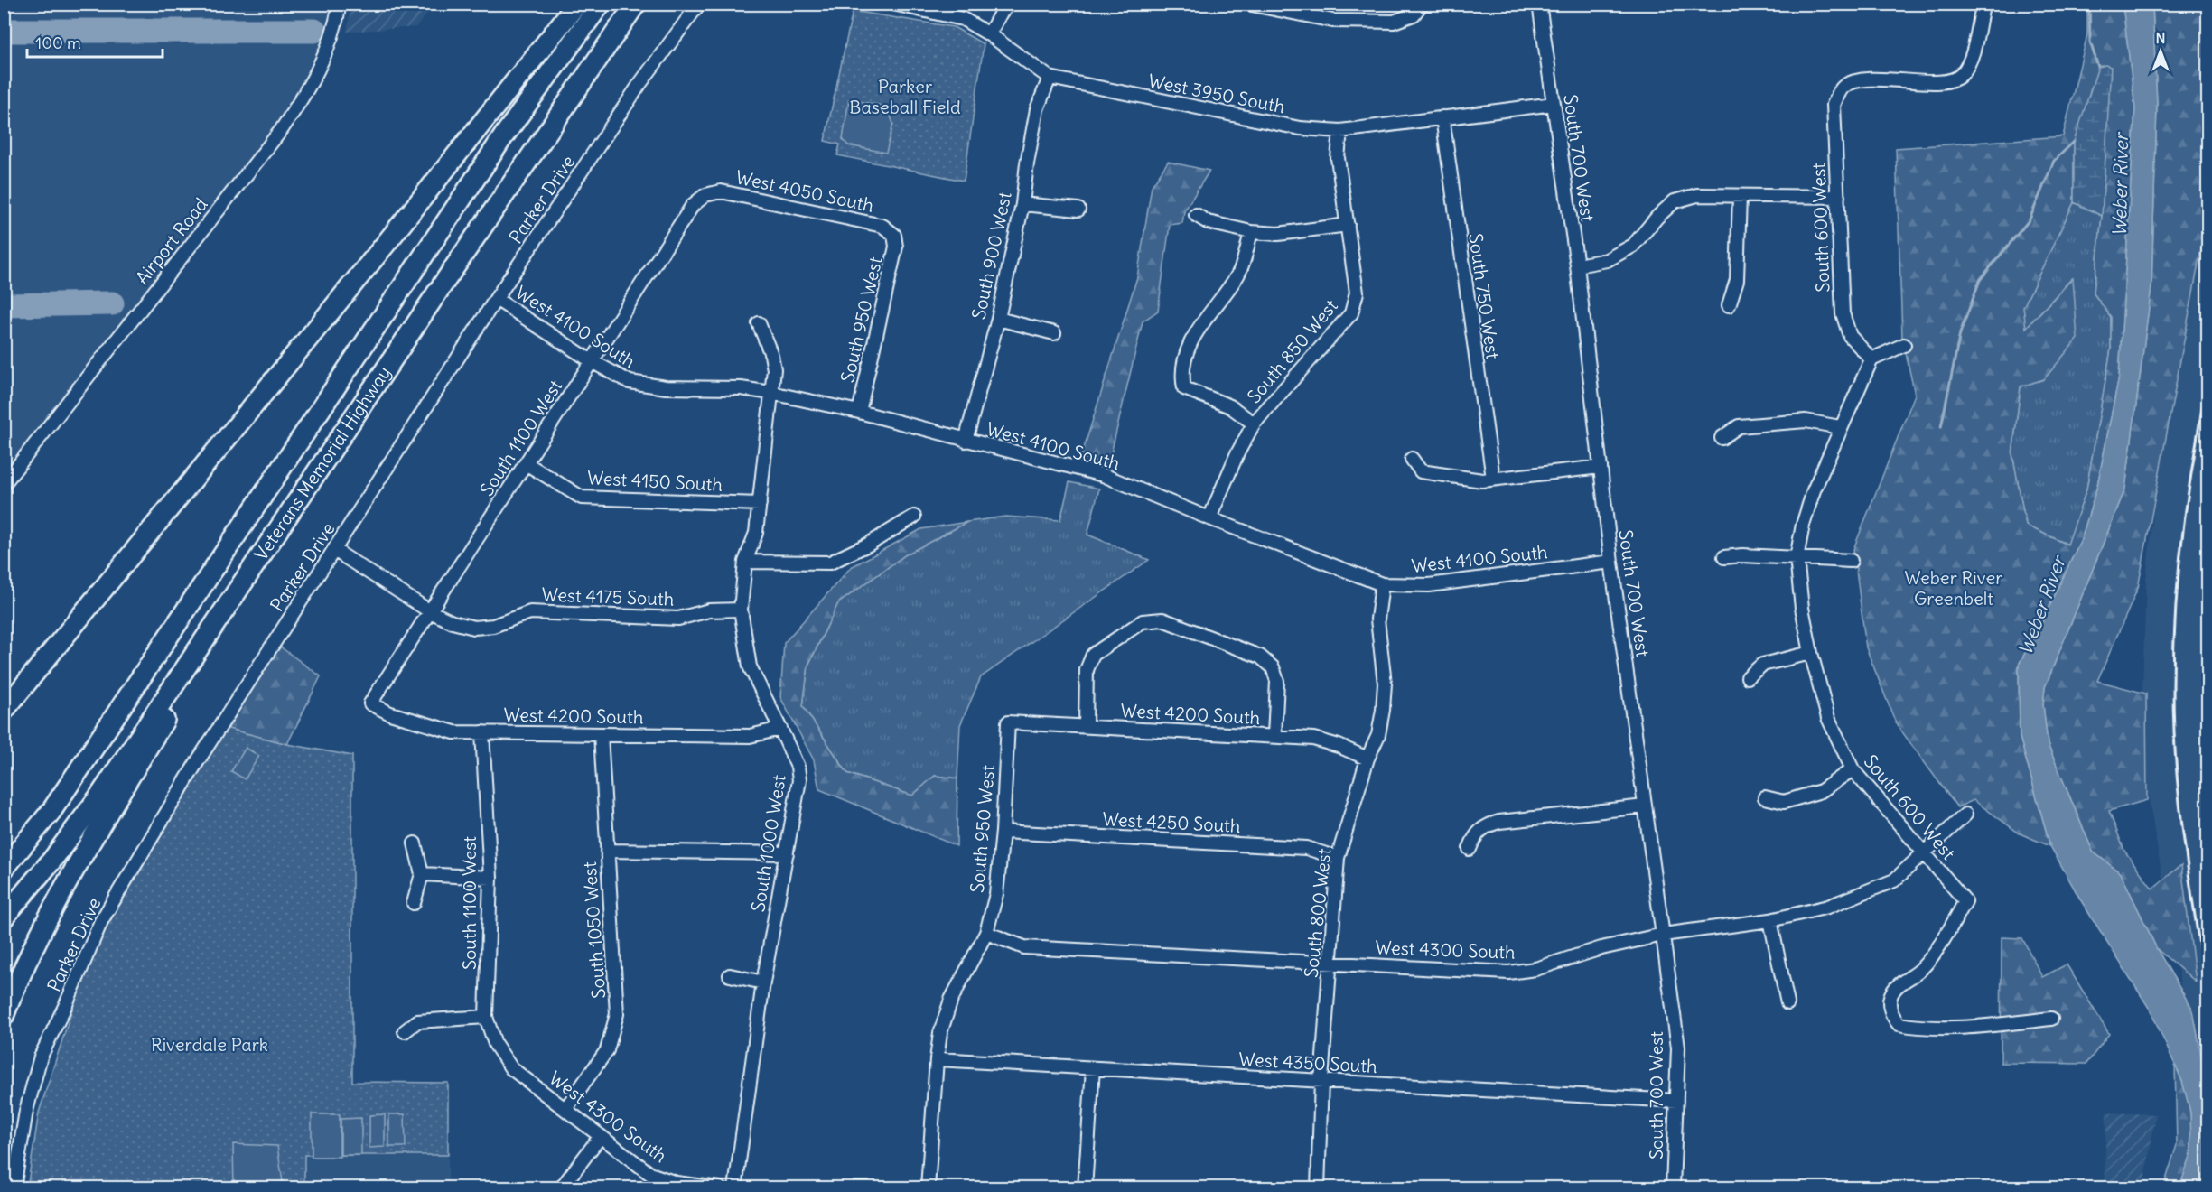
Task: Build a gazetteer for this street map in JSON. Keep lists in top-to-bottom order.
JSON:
{
  "streets": {
    "highway": ["Veterans Memorial Highway"],
    "street": [
      "West 3950 South",
      "South 700 West",
      "West 4050 South",
      "Parker Drive",
      "South 600 West",
      "Airport Road",
      "South 900 West",
      "South 750 West",
      "South 950 West",
      "West 4100 South",
      "South 850 West",
      "South 1100 West",
      "West 4150 South",
      "West 4175 South",
      "West 4200 South",
      "West 4250 South",
      "South 1000 West",
      "South 800 West",
      "South 1050 West",
      "West 4300 South",
      "West 4350 South"
    ]
  },
  "crossings": [
    ["West 3950 South", "South 700 West"],
    ["West 3950 South", "South 900 West"],
    ["West 3950 South", "South 750 West"],
    ["West 3950 South", "South 850 West"],
    ["South 700 West", "West 4100 South"],
    ["South 700 West", "West 4300 South"],
    ["South 700 West", "West 4350 South"],
    ["West 4050 South", "South 950 West"],
    ["West 4050 South", "South 1100 West"],
    ["Parker Drive", "West 4100 South"],
    ["Parker Drive", "West 4175 South"],
    ["South 600 West", "West 4300 South"],
    ["South 900 West", "West 4100 South"],
    ["South 950 West", "West 4100 South"],
    ["South 950 West", "West 4200 South"],
    ["South 950 West", "West 4250 South"],
    ["South 950 West", "West 4300 South"],
    ["South 950 West", "West 4350 South"],
    ["West 4100 South", "South 850 West"],
    ["West 4100 South", "South 1100 West"],
    ["West 4100 South", "South 1000 West"],
    ["West 4100 South", "South 800 West"],
    ["South 1100 West", "West 4150 South"],
    ["South 1100 West", "West 4175 South"],
    ["South 1100 West", "West 4200 South"],
    ["South 1100 West", "West 4300 South"],
    ["West 4150 South", "South 1000 West"],
    ["West 4175 South", "South 1000 West"],
    ["West 4200 South", "South 1000 West"],
    ["West 4200 South", "South 800 West"],
    ["West 4200 South", "South 1050 West"],
    ["West 4250 South", "South 800 West"],
    ["South 800 West", "West 4300 South"],
    ["South 800 West", "West 4350 South"],
    ["South 1050 West", "West 4300 South"]
  ],
  "water": ["Weber River"],
  "parks": ["Parker Baseball Field", "Weber River Greenbelt", "Riverdale Park"],
  "scale_bar": "100 m",
  "north": "top"
}
